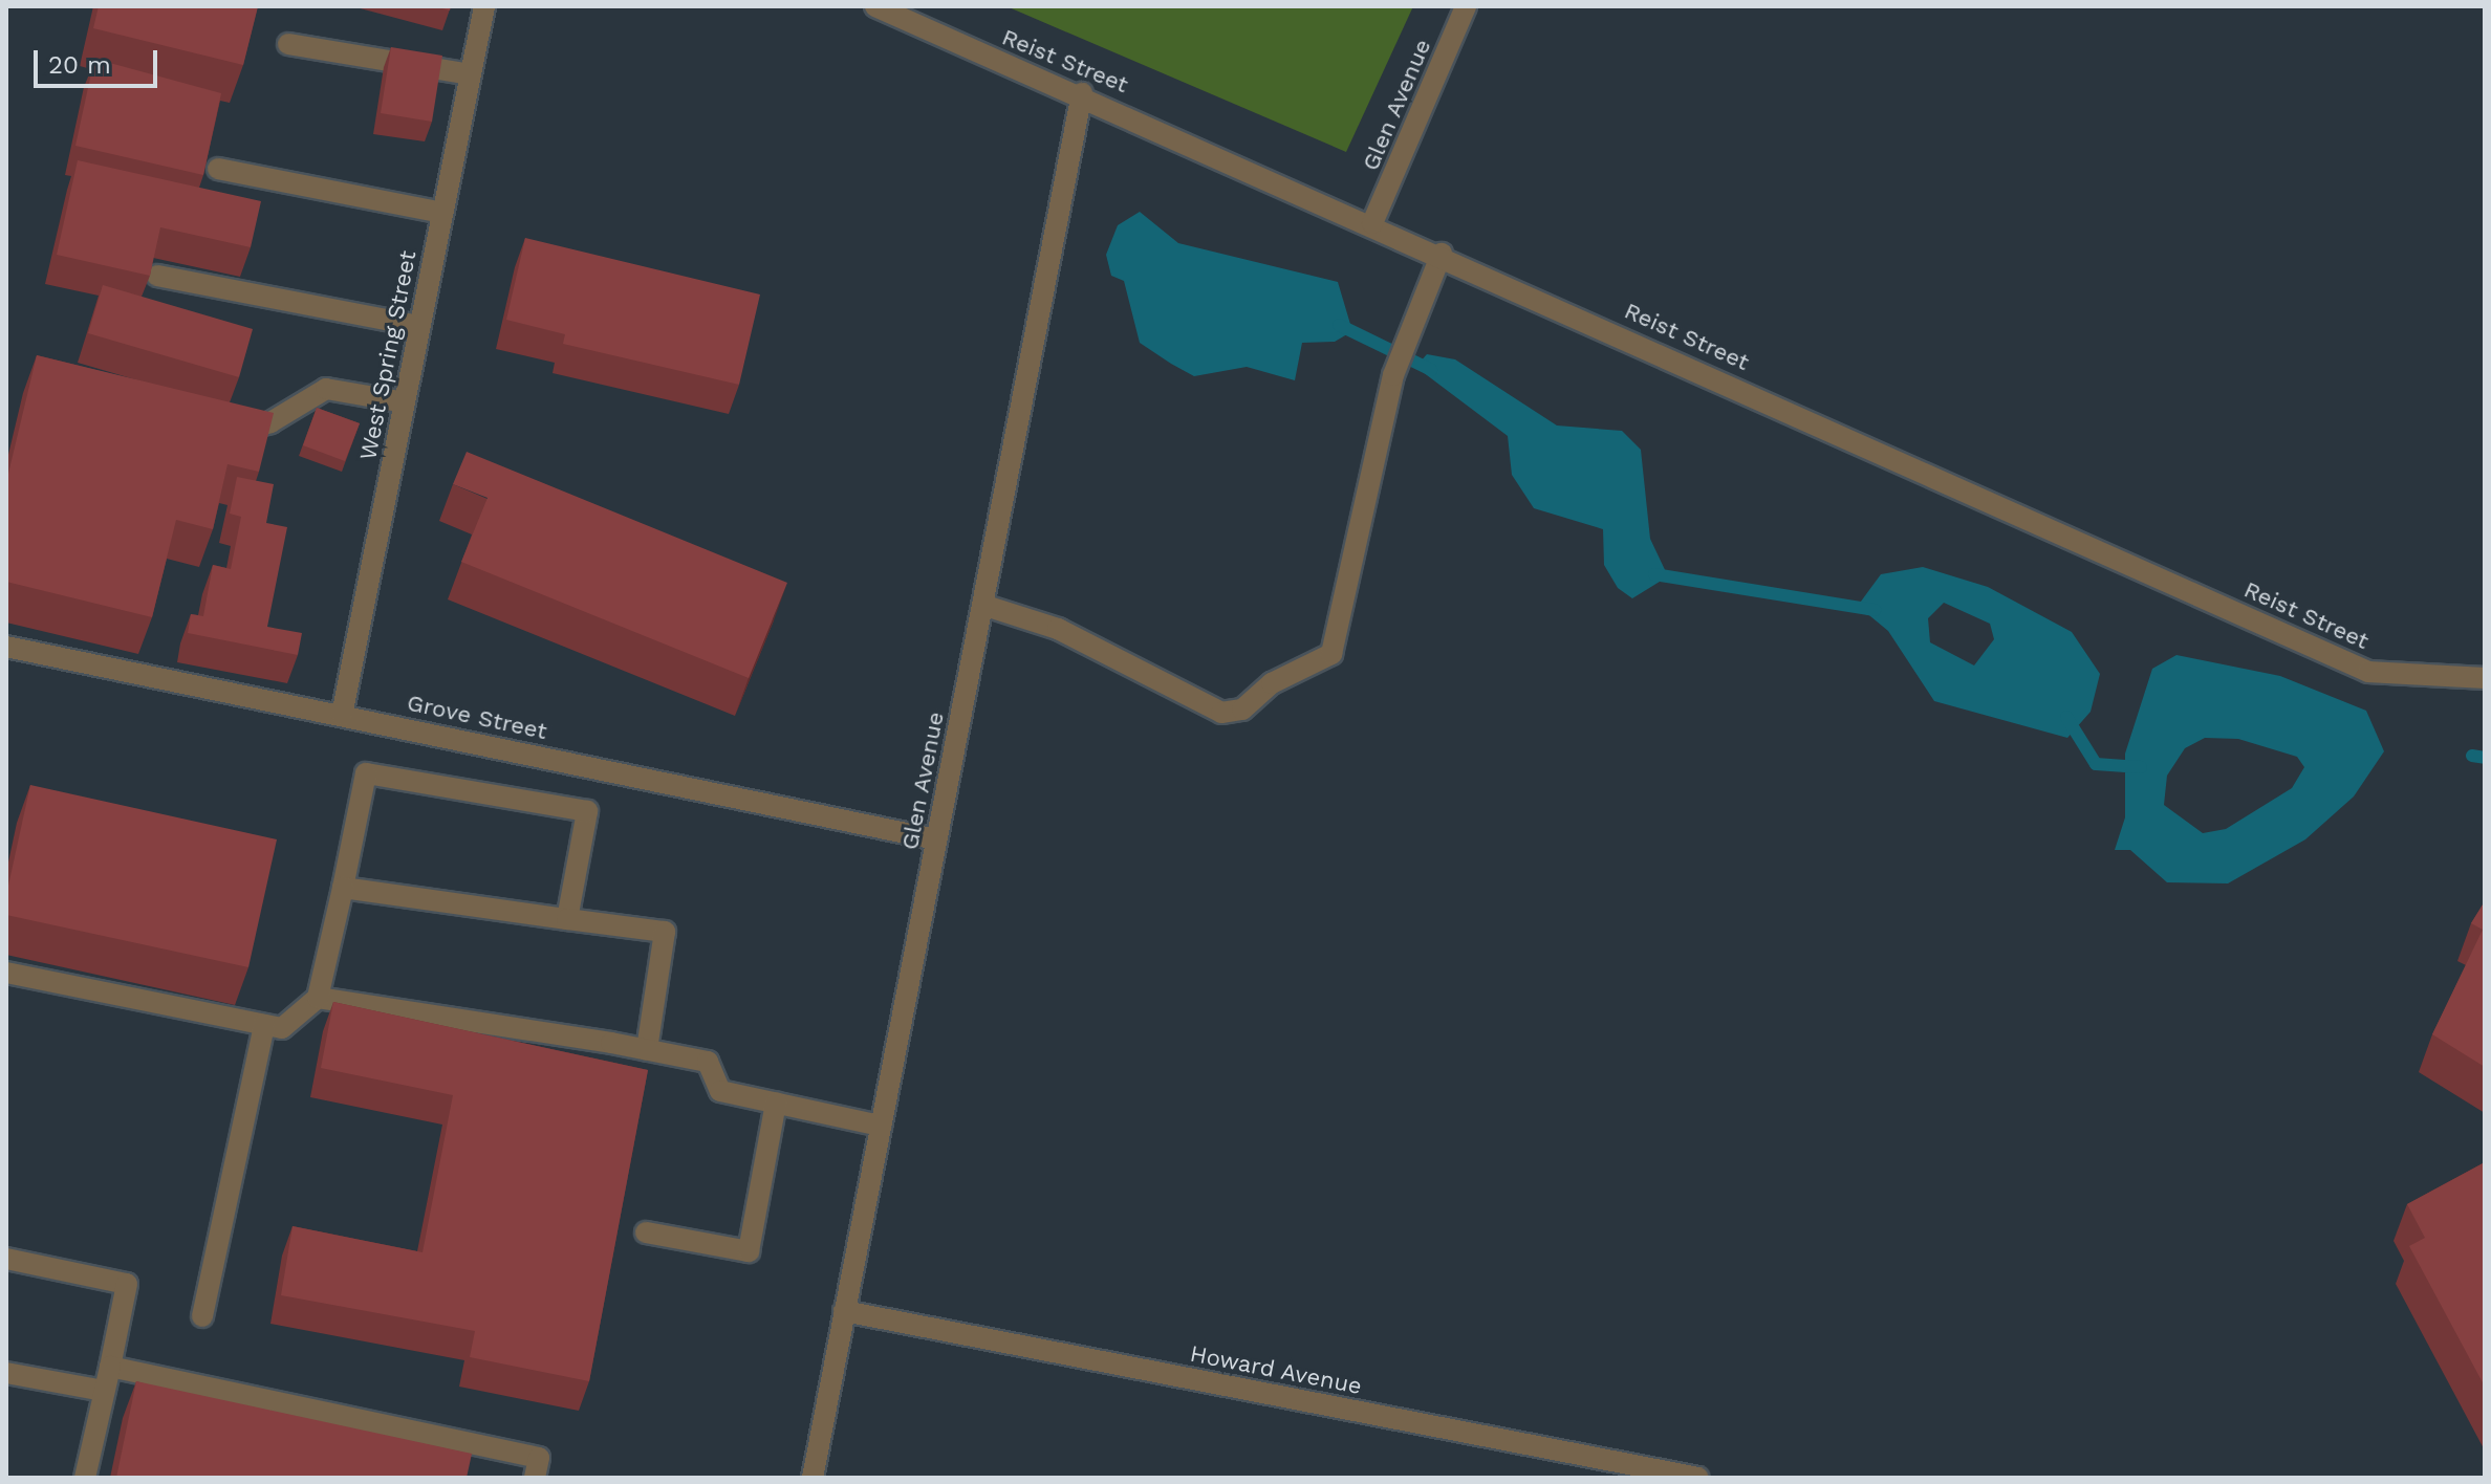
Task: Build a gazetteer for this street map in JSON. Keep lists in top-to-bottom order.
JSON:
{
  "streets": {
    "street": [
      "Reist Street",
      "Glen Avenue",
      "West Spring Street",
      "Grove Street",
      "Howard Avenue"
    ]
  },
  "crossings": [
    ["Reist Street", "Glen Avenue"],
    ["Glen Avenue", "Grove Street"],
    ["Glen Avenue", "Howard Avenue"],
    ["West Spring Street", "Grove Street"]
  ],
  "scale_bar": "20 m"
}
